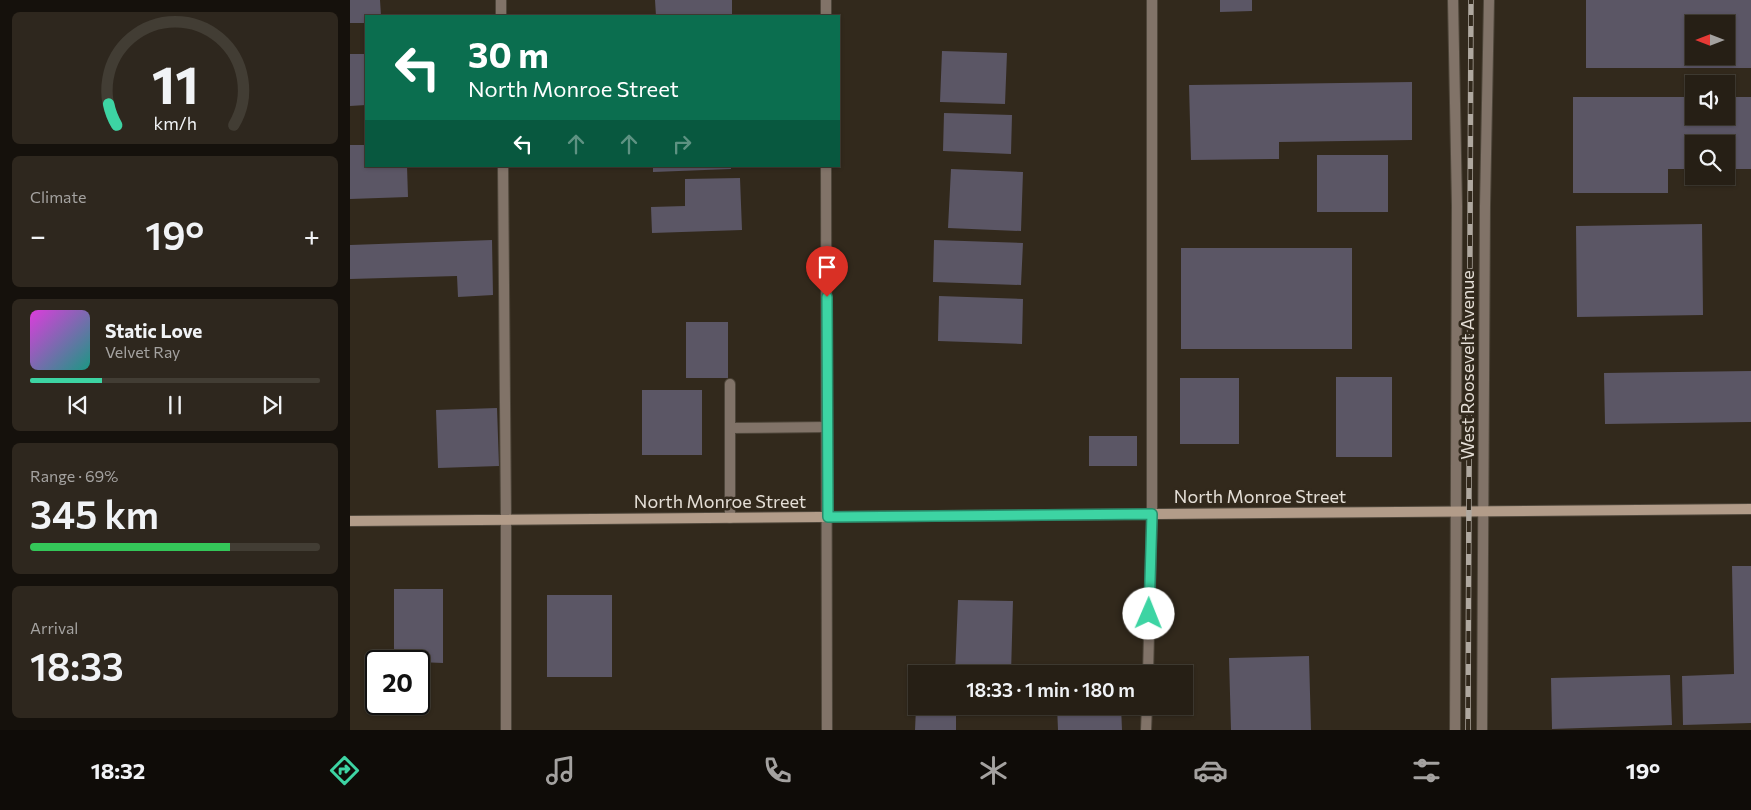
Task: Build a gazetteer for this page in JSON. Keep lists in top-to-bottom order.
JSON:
{
  "streets": {
    "main road": ["North Monroe Street"],
    "street": ["West Roosevelt Avenue"]
  },
  "crossings": [
    ["West Roosevelt Avenue", "North Monroe Street"]
  ],
  "north": "left",
  "page": {
    "turn": ["30 m", "North Monroe Street"],
    "tile": [
      "Climate",
      ["Range · 69%", "345 km"],
      ["Arrival", "18:33"]
    ],
    "heat": ["−", "19°", "+"],
    "song": ["Static Love", "Velvet Ray"],
    "limit": "20",
    "trip": "18:33 · 1 min · 180 m",
    "tabs": ["18:32", "19°"],
    "gauge": ["11", "km/h"]
  }
}
